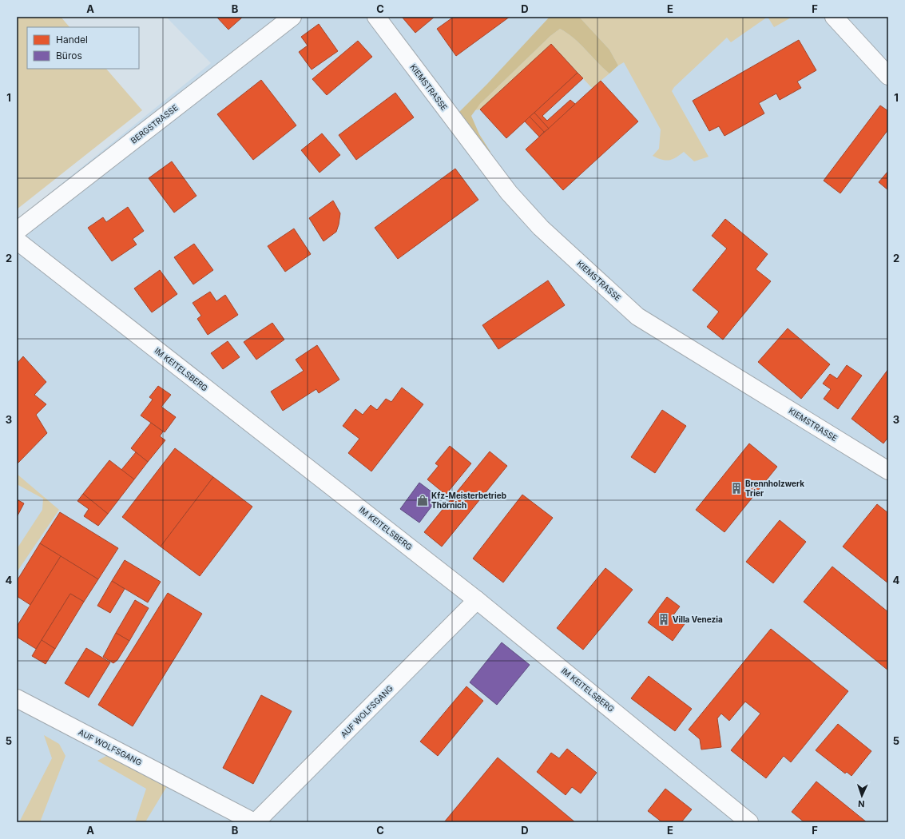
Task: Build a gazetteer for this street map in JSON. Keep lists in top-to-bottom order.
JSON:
{
  "streets": {
    "street": [
      "KIEMSTRASSE",
      "BERGSTRASSE",
      "IM KEITELSBERG",
      "AUF WOLFSGANG"
    ]
  },
  "crossings": [
    ["IM KEITELSBERG", "AUF WOLFSGANG"]
  ],
  "places": {
    "building": ["Brennholzwerk Trier", "Villa Venezia"],
    "shop": ["Kfz-Meisterbetrieb Thörnich"]
  },
  "legend": ["Handel", "Büros"],
  "north": "bottom",
  "grid": {
    "columns": [
      "A",
      "B",
      "C",
      "D",
      "E",
      "F"
    ],
    "rows": [
      "1",
      "2",
      "3",
      "4",
      "5"
    ]
  }
}
